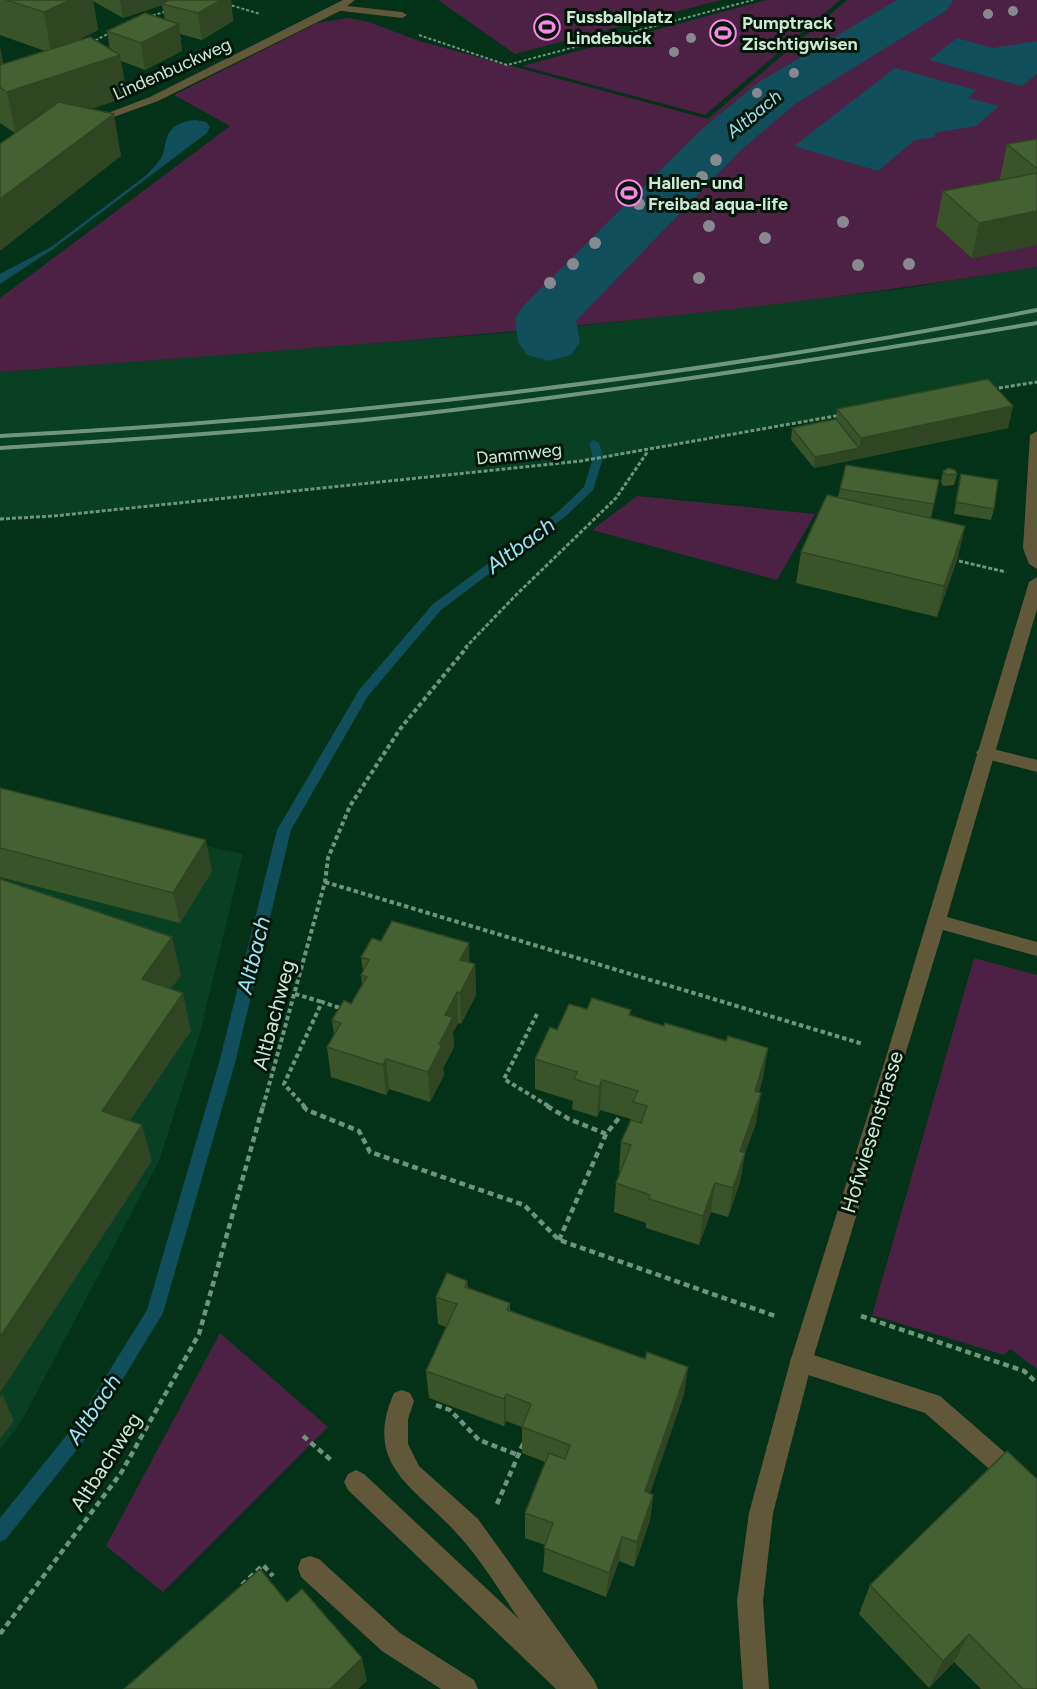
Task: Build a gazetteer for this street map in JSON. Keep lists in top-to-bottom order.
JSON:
{
  "streets": {
    "street": ["Lindenbuckweg", "Hofwiesenstrasse"],
    "path": ["Dammweg", "Altbachweg"]
  },
  "crossings": [
    ["Dammweg", "Altbachweg"]
  ],
  "water": ["Altbach"],
  "places": {
    "sports": ["Fussballplatz Lindebuck", "Pumptrack Zischtigwisen", "Hallen- und Freibad aqua-life"]
  }
}
